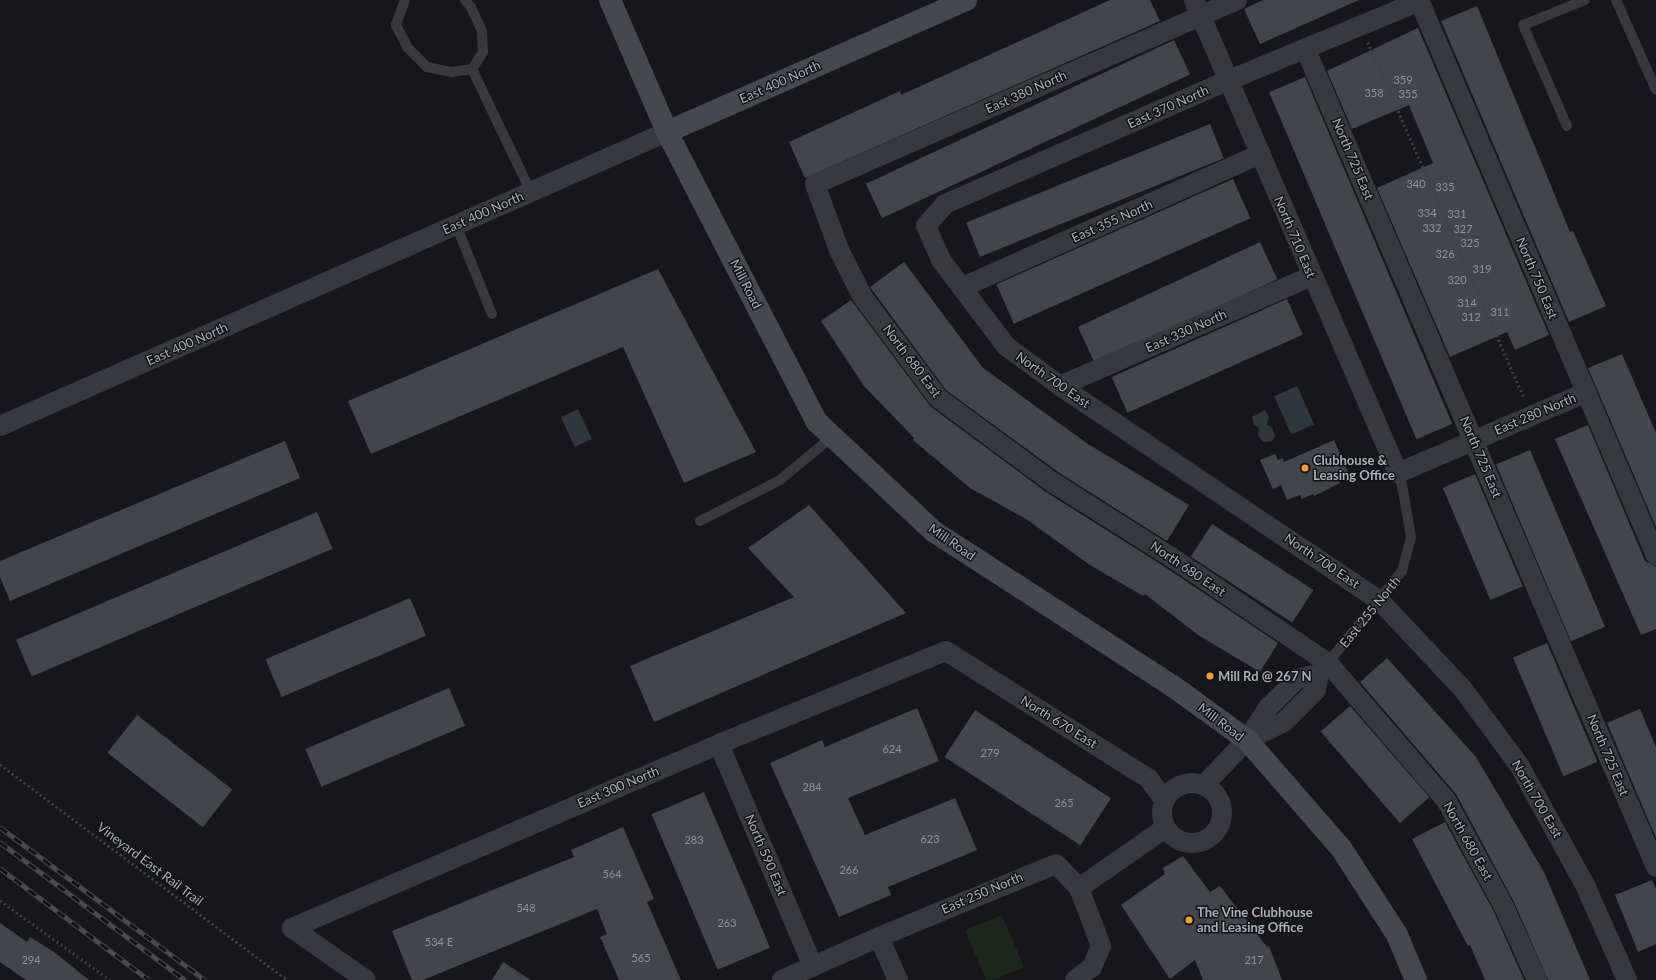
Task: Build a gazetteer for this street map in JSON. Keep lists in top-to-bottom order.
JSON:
{
  "streets": {
    "main road": ["East 400 North", "Mill Road"],
    "street": [
      "East 380 North",
      "East 370 North",
      "North 725 East",
      "East 355 North",
      "North 710 East",
      "North 750 East",
      "East 330 North",
      "North 680 East",
      "North 700 East",
      "East 280 North",
      "East 255 North",
      "North 670 East",
      "East 300 North",
      "North 590 East",
      "East 250 North"
    ],
    "path": ["Vineyard East Rail Trail"]
  },
  "crossings": [
    ["East 400 North", "Mill Road"],
    ["East 380 North", "North 710 East"],
    ["East 380 North", "North 680 East"],
    ["East 370 North", "North 725 East"],
    ["East 370 North", "North 710 East"],
    ["East 370 North", "North 750 East"],
    ["East 370 North", "North 700 East"],
    ["North 725 East", "East 280 North"],
    ["East 355 North", "North 710 East"],
    ["East 355 North", "North 700 East"],
    ["North 710 East", "East 330 North"],
    ["North 710 East", "East 280 North"],
    ["North 710 East", "East 255 North"],
    ["North 750 East", "East 280 North"],
    ["Mill Road", "East 255 North"],
    ["East 330 North", "North 700 East"],
    ["North 680 East", "East 255 North"],
    ["North 700 East", "East 255 North"],
    ["East 280 North", "East 255 North"],
    ["North 670 East", "East 300 North"],
    ["East 300 North", "North 590 East"],
    ["North 590 East", "East 250 North"]
  ],
  "places": ["Clubhouse & Leasing Office", "Mill Rd @ 267 N", "The Vine Clubhouse and Leasing Office"],
  "house_numbers": [
    "359",
    "358",
    "355",
    "340",
    "335",
    "334",
    "331",
    "332",
    "327",
    "325",
    "326",
    "319",
    "320",
    "314",
    "311",
    "312",
    "624",
    "279",
    "284",
    "265",
    "623",
    "283",
    "266",
    "564",
    "548",
    "263",
    "534 E",
    "565",
    "294",
    "217"
  ]
}
